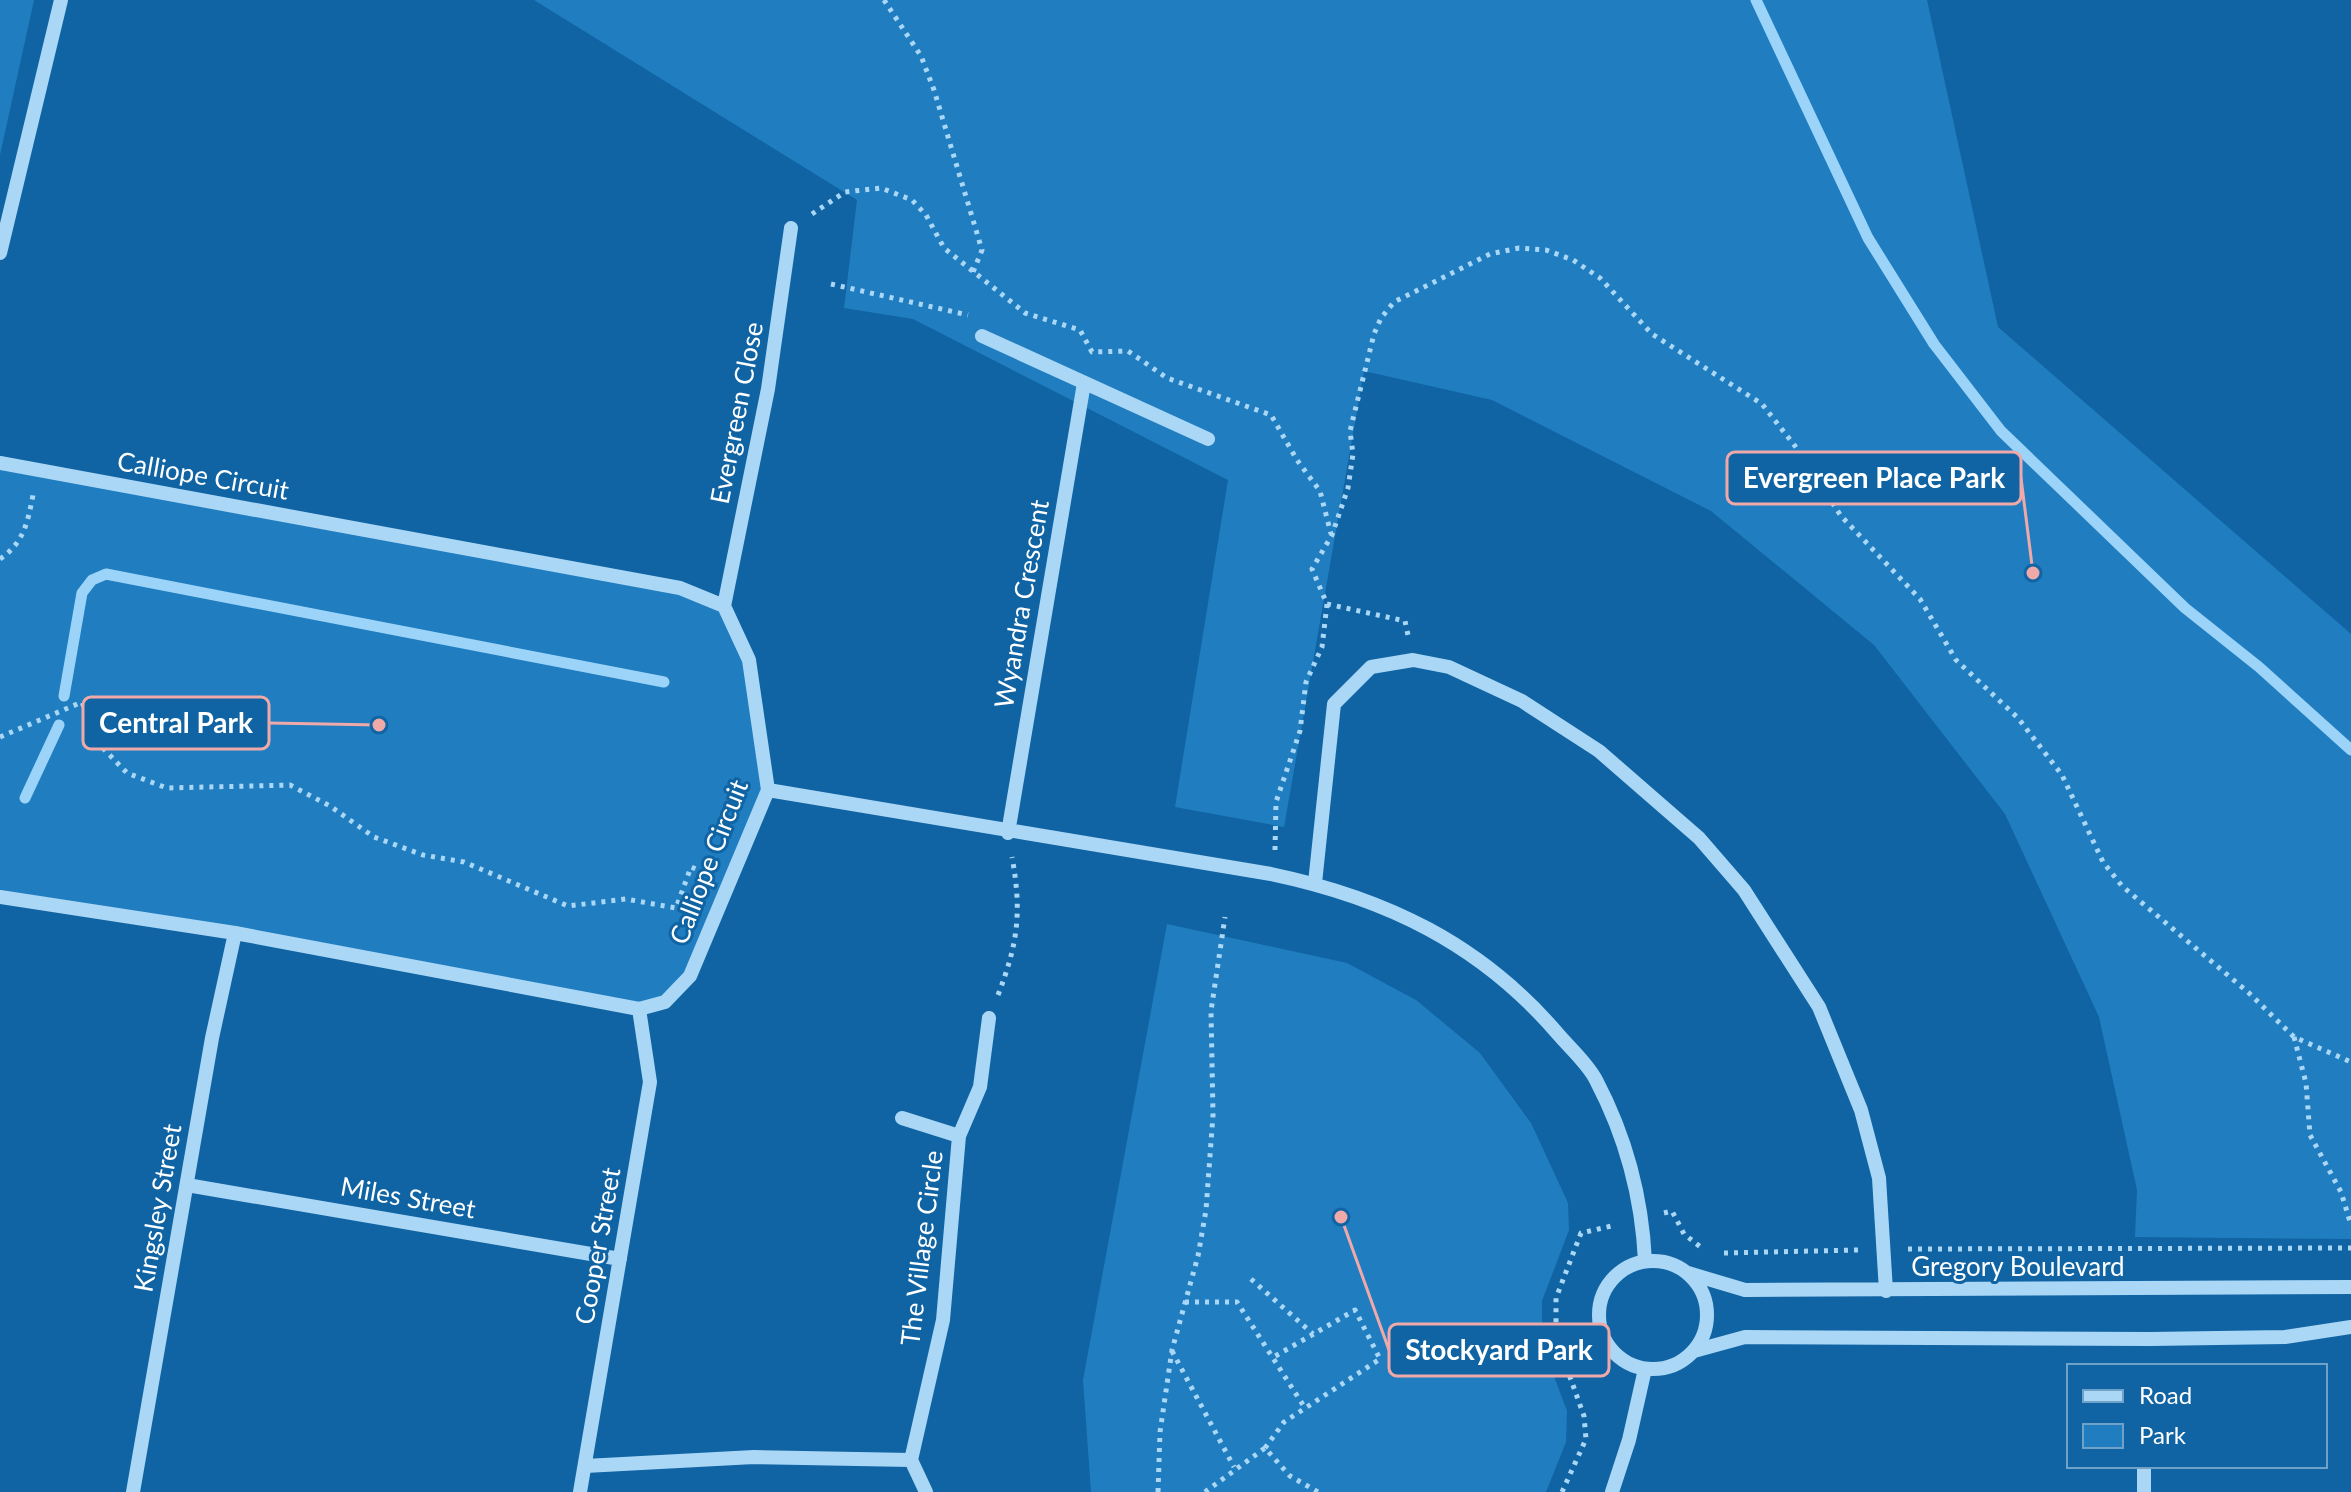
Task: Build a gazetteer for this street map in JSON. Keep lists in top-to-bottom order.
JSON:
{
  "streets": {
    "street": [
      "Evergreen Close",
      "Calliope Circuit",
      "Wyandra Crescent",
      "Miles Street",
      "Kingsley Street",
      "Cooper Street",
      "The Village Circle",
      "Gregory Boulevard"
    ]
  },
  "crossings": [
    ["Evergreen Close", "Calliope Circuit"],
    ["Calliope Circuit", "Cooper Street"],
    ["Miles Street", "Kingsley Street"],
    ["Miles Street", "Cooper Street"]
  ],
  "places": ["Evergreen Place Park", "Central Park", "Stockyard Park"],
  "legend": ["Road", "Park"]
}
